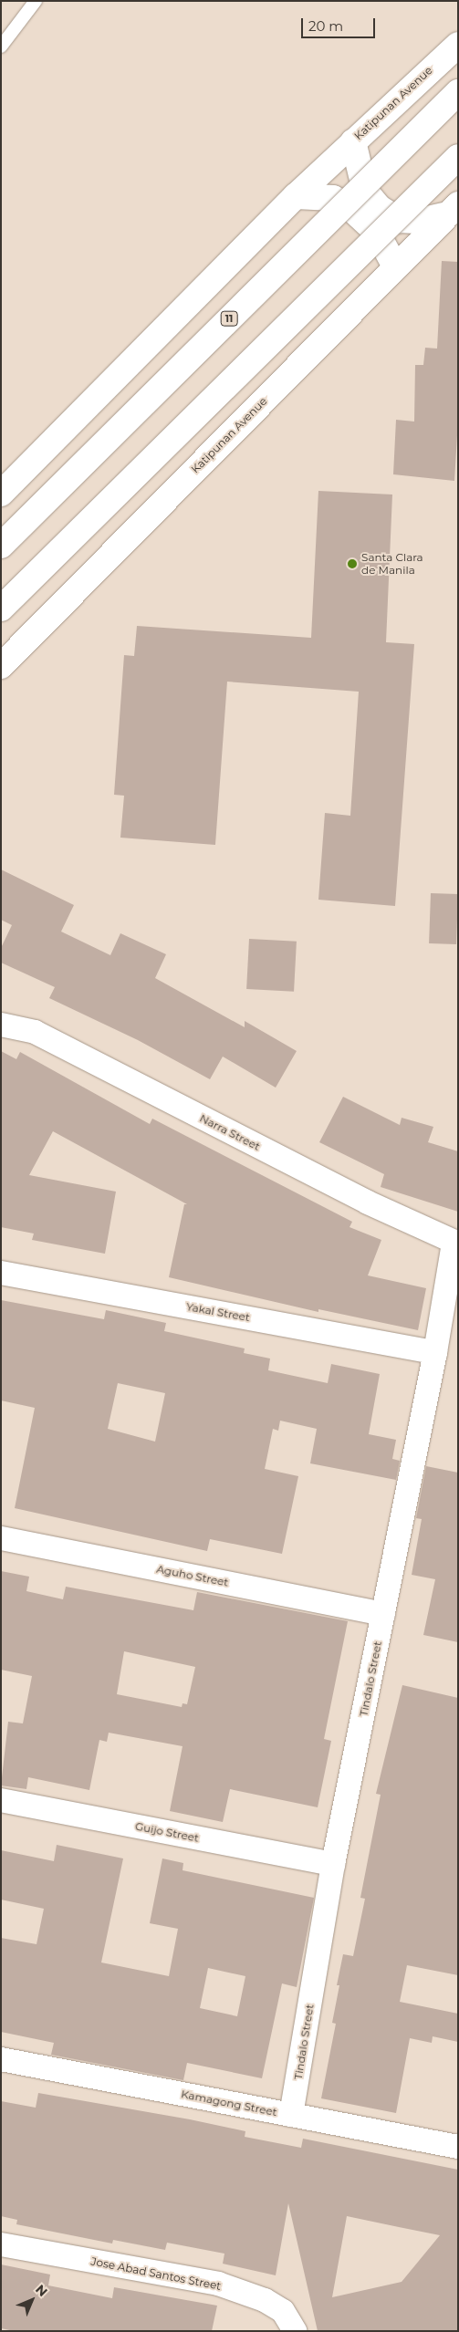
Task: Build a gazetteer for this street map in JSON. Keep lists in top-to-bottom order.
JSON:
{
  "streets": {
    "main road": ["Katipunan Avenue", "11"],
    "street": [
      "Narra Street",
      "Yakal Street",
      "Aguho Street",
      "Tindalo Street",
      "Guijo Street",
      "Kamagong Street",
      "Jose Abad Santos Street"
    ]
  },
  "crossings": [
    ["Narra Street", "Tindalo Street"],
    ["Yakal Street", "Tindalo Street"],
    ["Aguho Street", "Tindalo Street"],
    ["Tindalo Street", "Guijo Street"],
    ["Tindalo Street", "Kamagong Street"]
  ],
  "places": ["Santa Clara de Manila"],
  "scale_bar": "20 m",
  "north": "top right"
}
